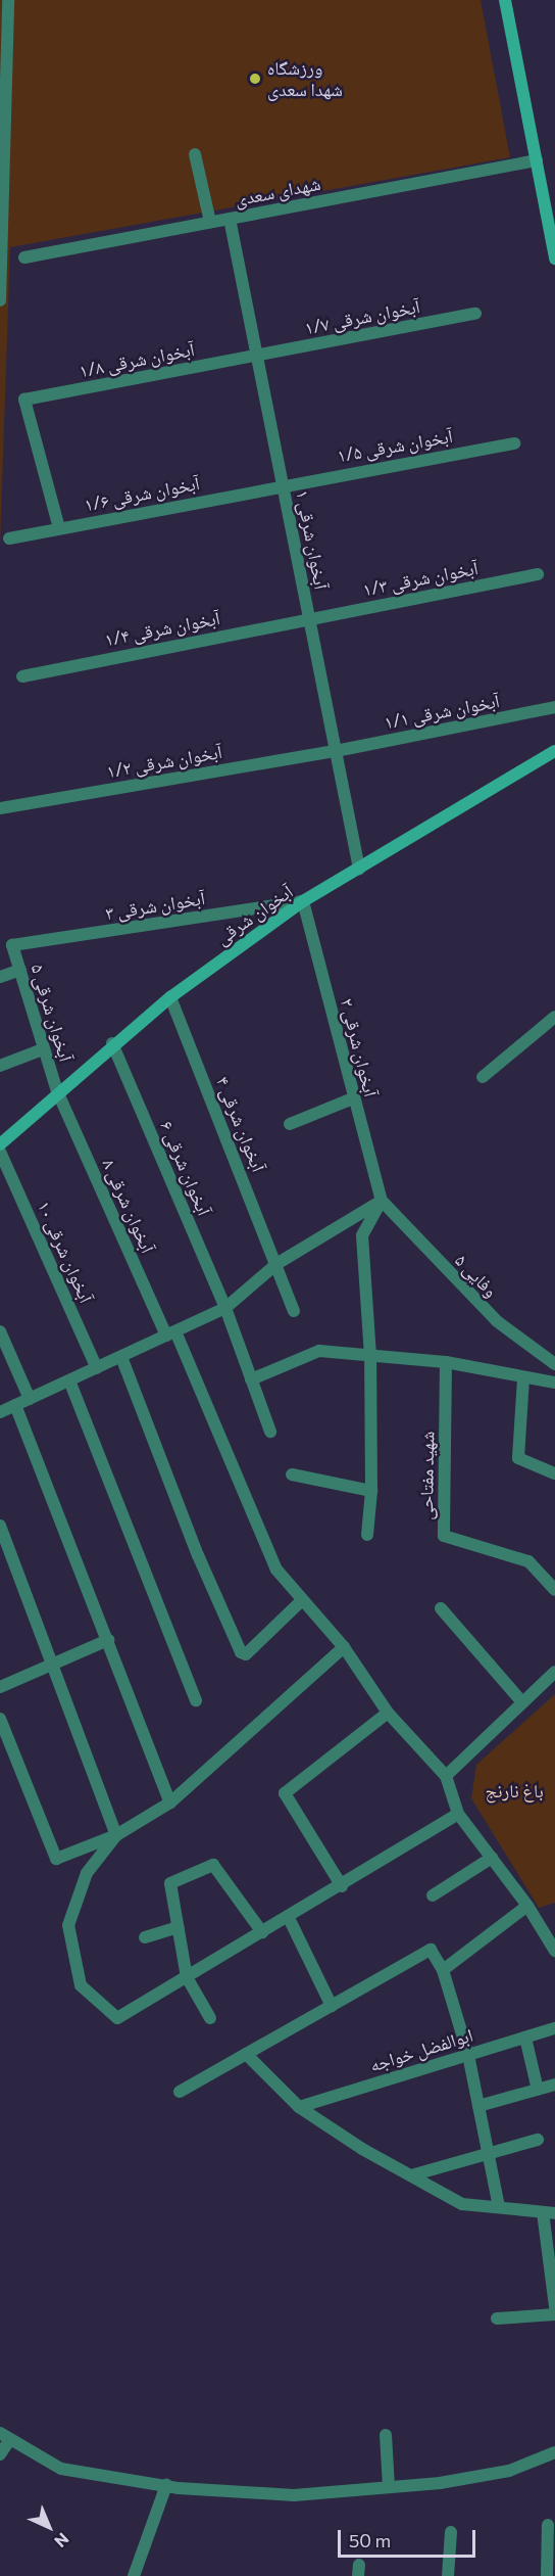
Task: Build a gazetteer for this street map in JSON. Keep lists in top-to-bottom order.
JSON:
{
  "streets": {
    "street": [
      "شهدای سعدی",
      "آبخوان شرقی ۱/۷",
      "آبخوان شرقی ۱/۸",
      "آبخوان شرقی ۱/۵",
      "آبخوان شرقی ۱/۶",
      "آبخوان شرقی ۱",
      "آبخوان شرقی ۱/۳",
      "آبخوان شرقی ۱/۴",
      "آبخوان شرقی ۱/۱",
      "آبخوان شرقی ۱/۲",
      "آبخوان شرقی ۳",
      "آبخوان شرقی",
      "آبخوان شرقی ۵",
      "آبخوان شرقی ۲",
      "آبخوان شرقی ۴",
      "آبخوان شرقی ۶",
      "آبخوان شرقی ۸",
      "آبخوان شرقی ۱۰",
      "وفایی ۵",
      "شهید مفتاحی",
      "ابوالفضل خواجه"
    ]
  },
  "crossings": [
    ["شهدای سعدی", "آبخوان شرقی ۱"],
    ["آبخوان شرقی ۱/۷", "آبخوان شرقی ۱/۸"],
    ["آبخوان شرقی ۱/۷", "آبخوان شرقی ۱"],
    ["آبخوان شرقی ۱/۸", "آبخوان شرقی ۱/۶"],
    ["آبخوان شرقی ۱/۸", "آبخوان شرقی ۱"],
    ["آبخوان شرقی ۱/۵", "آبخوان شرقی ۱/۶"],
    ["آبخوان شرقی ۱/۵", "آبخوان شرقی ۱"],
    ["آبخوان شرقی ۱/۶", "آبخوان شرقی ۱"],
    ["آبخوان شرقی ۱", "آبخوان شرقی ۱/۳"],
    ["آبخوان شرقی ۱", "آبخوان شرقی ۱/۴"],
    ["آبخوان شرقی ۱", "آبخوان شرقی ۱/۱"],
    ["آبخوان شرقی ۱", "آبخوان شرقی ۱/۲"],
    ["آبخوان شرقی ۱", "آبخوان شرقی"],
    ["آبخوان شرقی ۱/۳", "آبخوان شرقی ۱/۴"],
    ["آبخوان شرقی ۱/۱", "آبخوان شرقی ۱/۲"],
    ["آبخوان شرقی ۳", "آبخوان شرقی"],
    ["آبخوان شرقی ۳", "آبخوان شرقی ۵"],
    ["آبخوان شرقی ۳", "آبخوان شرقی ۲"],
    ["آبخوان شرقی", "آبخوان شرقی ۵"],
    ["آبخوان شرقی", "آبخوان شرقی ۲"],
    ["آبخوان شرقی", "آبخوان شرقی ۴"],
    ["آبخوان شرقی", "آبخوان شرقی ۶"],
    ["آبخوان شرقی", "آبخوان شرقی ۸"],
    ["آبخوان شرقی ۵", "آبخوان شرقی ۸"],
    ["آبخوان شرقی ۲", "وفایی ۵"]
  ],
  "parks": ["باغ نارنج"],
  "places": ["ورزشگاه شهدا سعدی"],
  "scale_bar": "50 m",
  "north": "bottom right"
}
